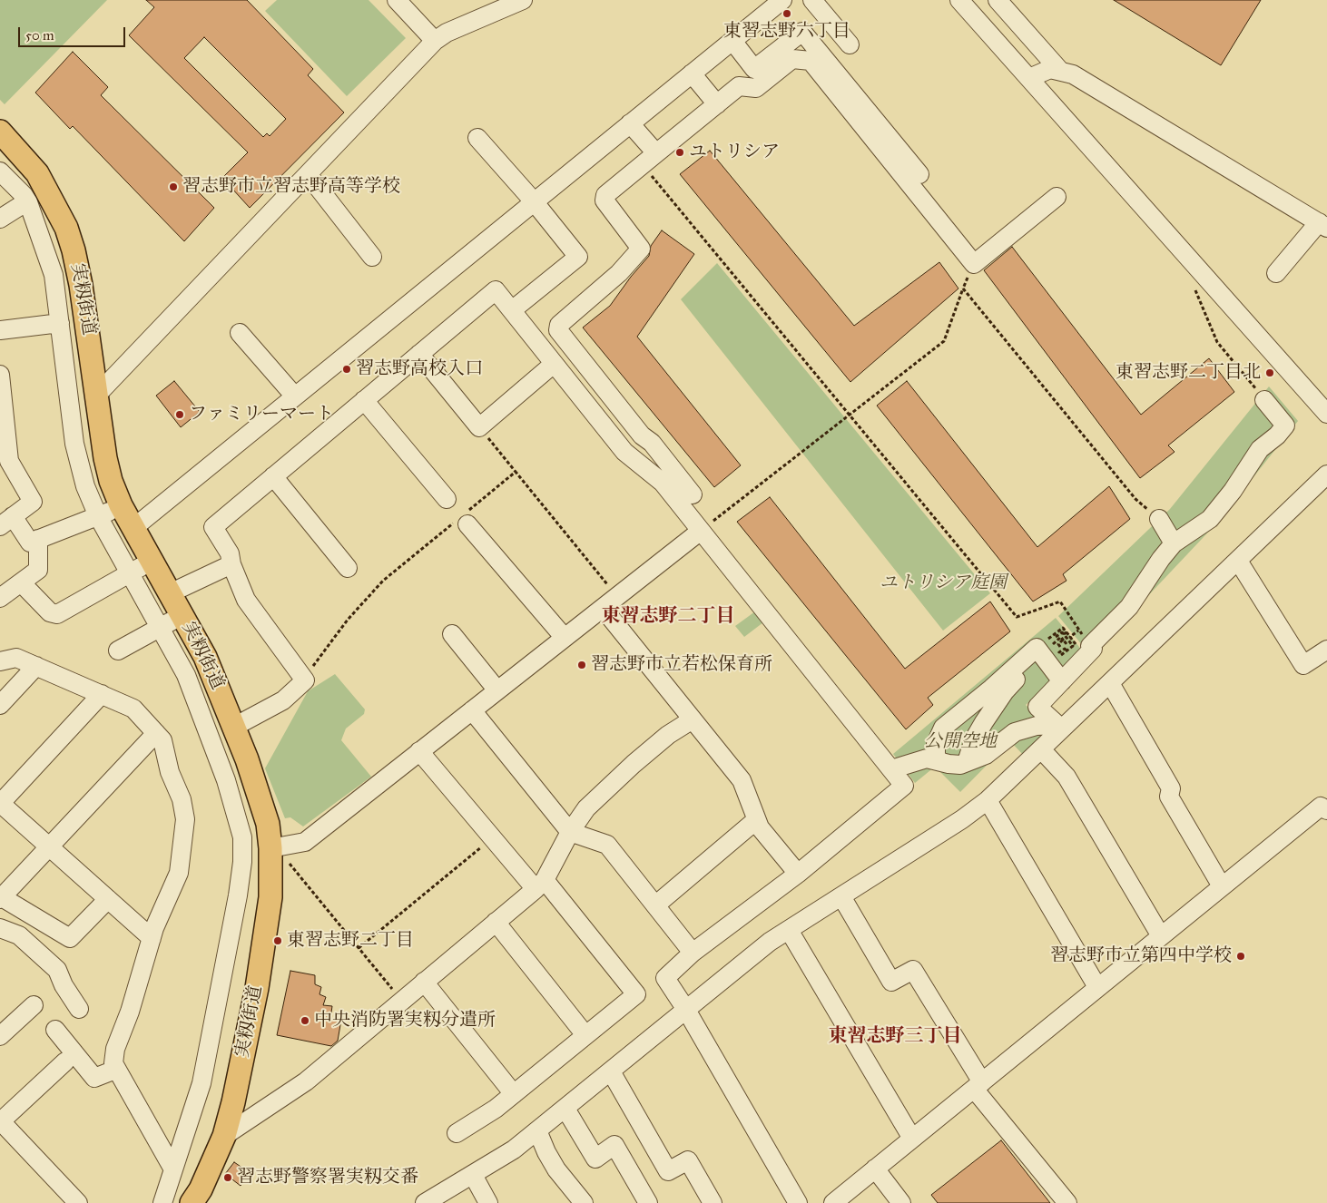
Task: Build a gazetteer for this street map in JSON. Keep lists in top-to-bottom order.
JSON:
{
  "streets": {
    "main road": ["実籾街道"]
  },
  "districts": ["東習志野二丁目", "東習志野三丁目"],
  "parks": ["ユトリシア庭園", "公開空地"],
  "places": [
    "東習志野六丁目",
    "ユトリシア",
    "習志野市立習志野高等学校",
    "習志野高校入口",
    "東習志野二丁目北",
    "ファミリーマート",
    "習志野市立若松保育所",
    "東習志野二丁目",
    "習志野市立第四中学校",
    "中央消防署実籾分遣所",
    "習志野警察署実籾交番"
  ],
  "scale_bar": "50 m"
}
